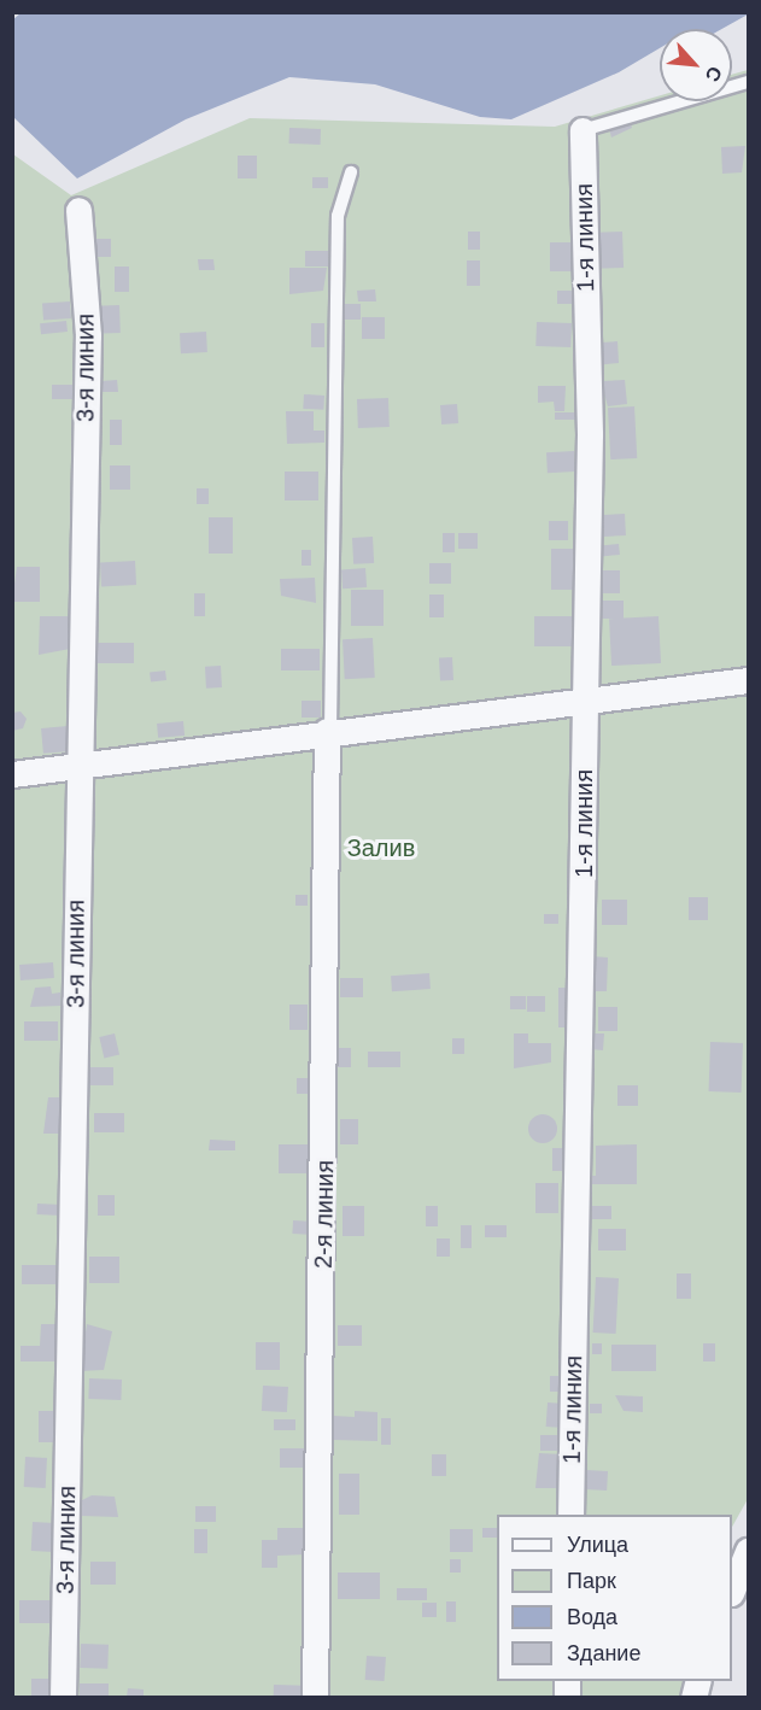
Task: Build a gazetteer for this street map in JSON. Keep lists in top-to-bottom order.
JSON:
{
  "streets": {
    "street": ["1-я линия", "3-я линия", "2-я линия"]
  },
  "parks": ["Залив"],
  "legend": [
    "Улица",
    "Парк",
    "Вода",
    "Здание"
  ],
  "north": "bottom right"
}
